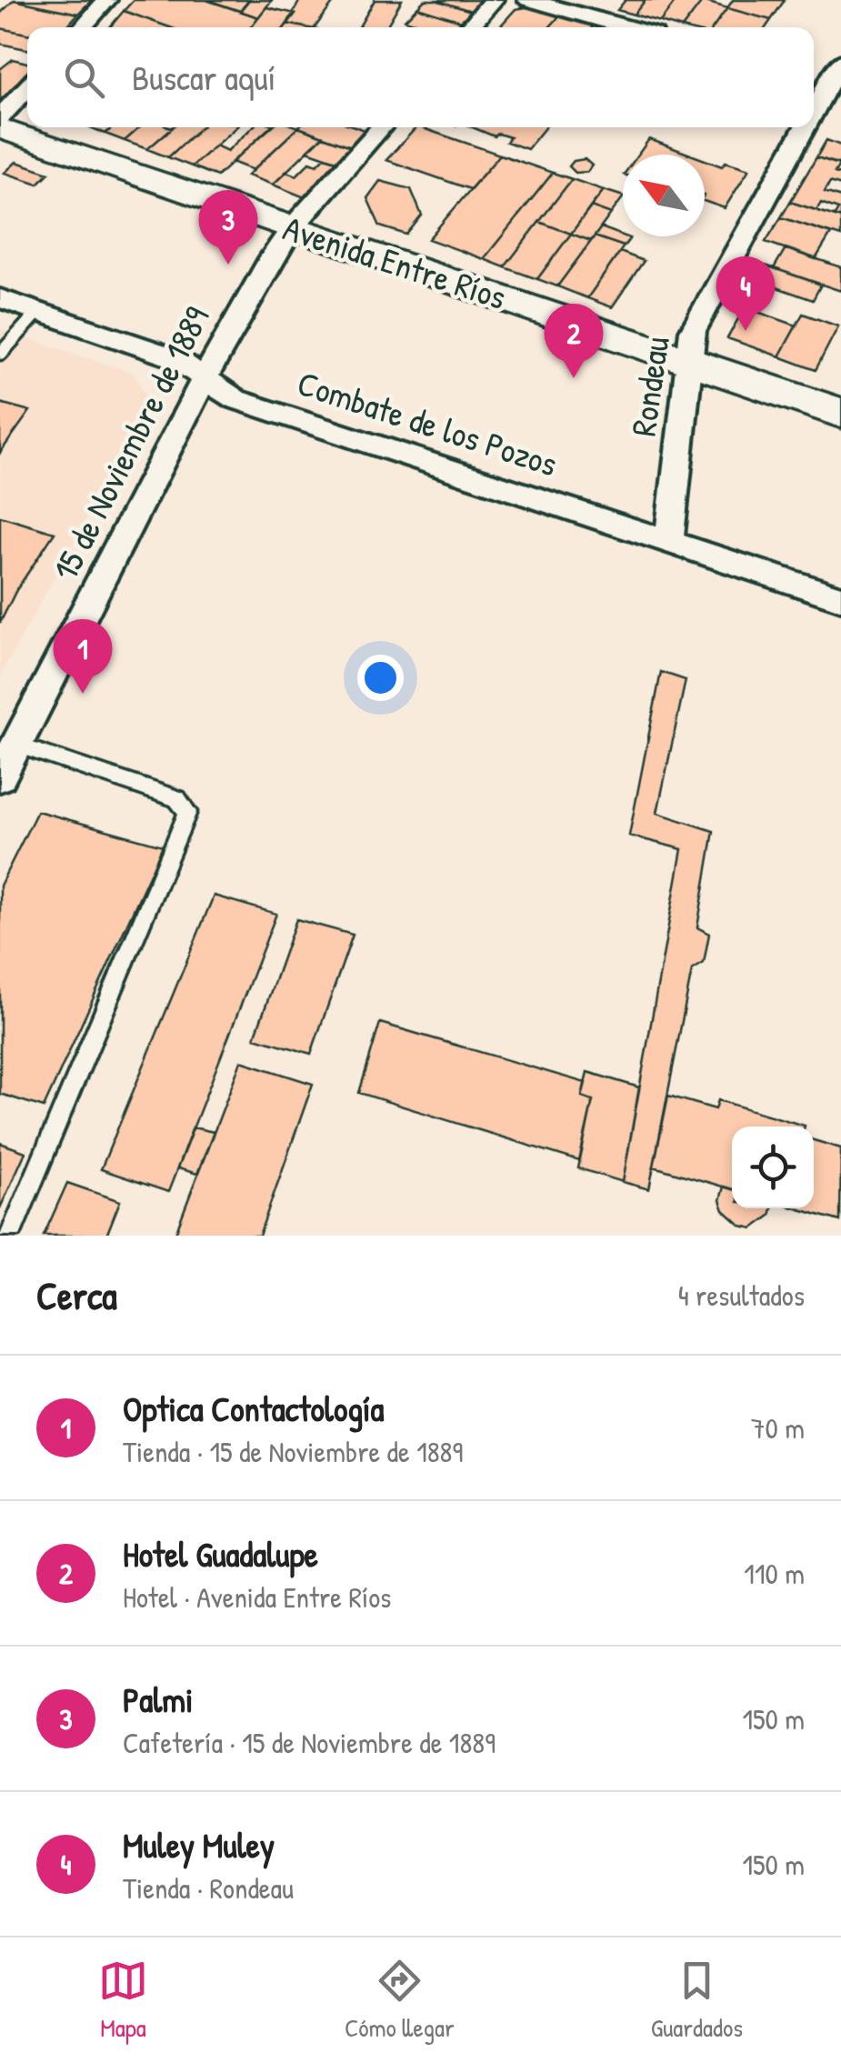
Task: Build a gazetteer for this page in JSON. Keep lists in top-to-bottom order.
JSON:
{
  "streets": {
    "main road": ["Avenida Entre Ríos"],
    "street": ["Rondeau", "Combate de los Pozos", "15 de Noviembre de 1889"]
  },
  "crossings": [
    ["Avenida Entre Ríos", "Rondeau"],
    ["Avenida Entre Ríos", "15 de Noviembre de 1889"],
    ["Rondeau", "Combate de los Pozos"],
    ["Combate de los Pozos", "15 de Noviembre de 1889"]
  ],
  "north": "top left",
  "page": {
    "search": "Buscar aquí",
    "pins": [
      "3",
      "4",
      "2",
      "1"
    ],
    "heading": ["Cerca", "4 resultados"],
    "list": [
      {
        "mark": "1",
        "name": "Optica Contactología",
        "note": "Tienda · 15 de Noviembre de 1889",
        "value": "70 m"
      },
      {
        "mark": "2",
        "name": "Hotel Guadalupe",
        "note": "Hotel · Avenida Entre Ríos",
        "value": "110 m"
      },
      {
        "mark": "3",
        "name": "Palmi",
        "note": "Cafetería · 15 de Noviembre de 1889",
        "value": "150 m"
      },
      {
        "mark": "4",
        "name": "Muley Muley",
        "note": "Tienda · Rondeau",
        "value": "150 m"
      }
    ],
    "nav": ["Mapa", "Cómo llegar", "Guardados"]
  }
}
